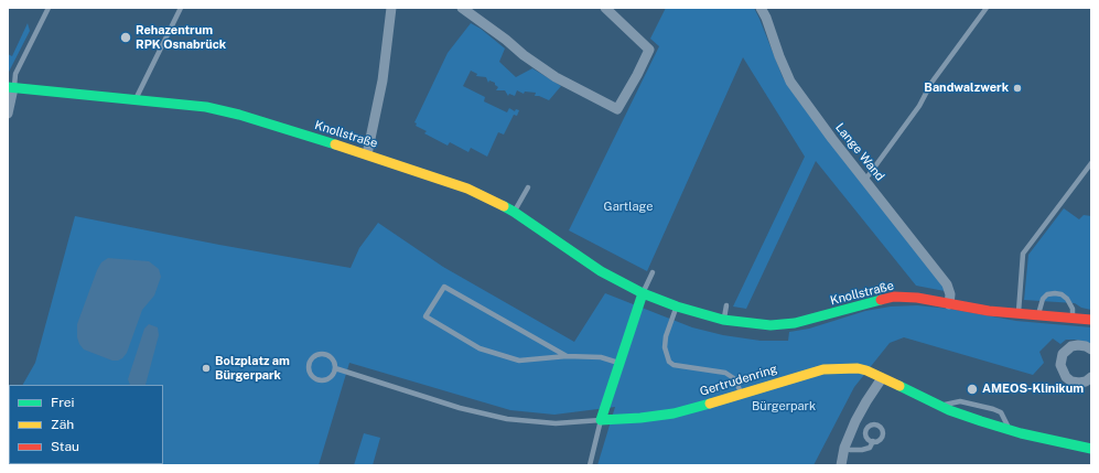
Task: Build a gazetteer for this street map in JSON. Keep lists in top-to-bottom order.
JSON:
{
  "streets": {
    "street": ["Knollstraße", "Lange Wand", "Gertrudenring"]
  },
  "crossings": [
    ["Knollstraße", "Lange Wand"]
  ],
  "parks": ["Gartlage", "Bürgerpark"],
  "places": [
    "Rehazentrum RPK Osnabrück",
    "Bandwalzwerk",
    "Bolzplatz am Bürgerpark",
    "AMEOS-Klinikum"
  ],
  "legend": ["Frei", "Zäh", "Stau"]
}
